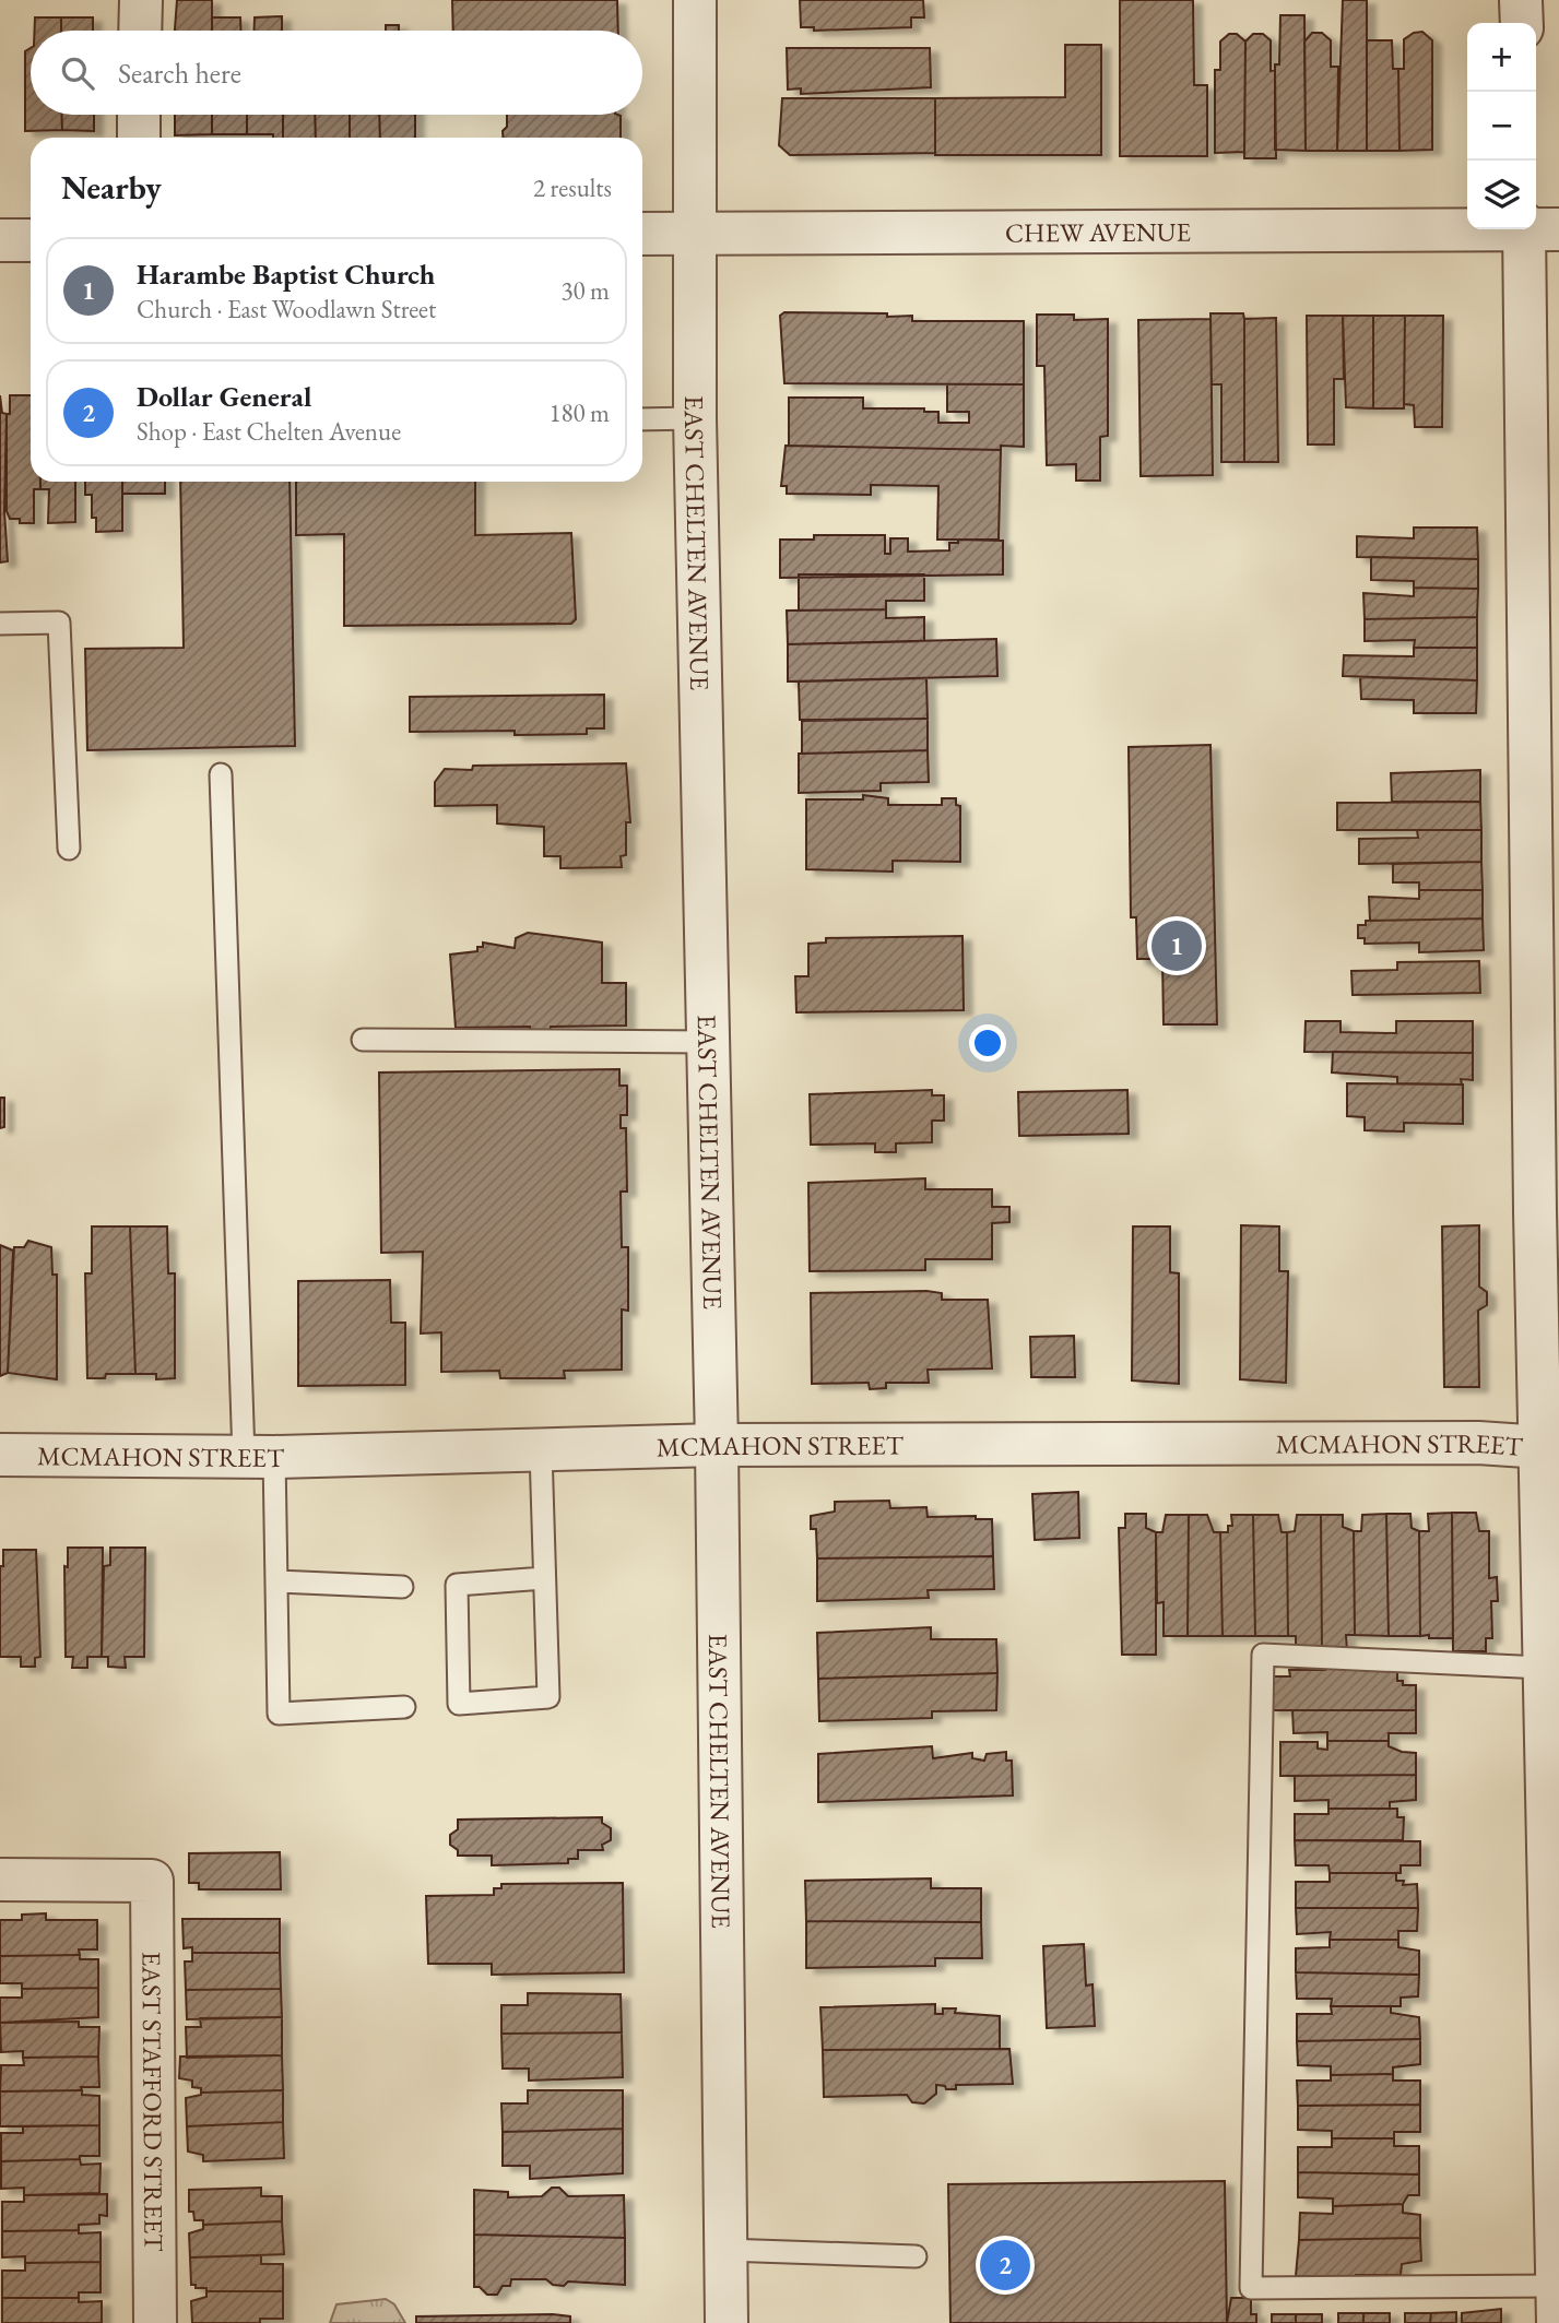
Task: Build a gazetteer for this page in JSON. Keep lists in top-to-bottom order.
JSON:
{
  "streets": {
    "street": [
      "CHEW AVENUE",
      "EAST CHELTEN AVENUE",
      "MCMAHON STREET",
      "EAST STAFFORD STREET"
    ]
  },
  "crossings": [
    ["CHEW AVENUE", "EAST CHELTEN AVENUE"],
    ["EAST CHELTEN AVENUE", "MCMAHON STREET"]
  ],
  "page": {
    "map_buttons": ["+", "−"],
    "search": "Search here",
    "heading": ["Nearby", "2 results"],
    "list": [
      {
        "mark": "1",
        "name": "Harambe Baptist Church",
        "note": "Church · East Woodlawn Street",
        "value": "30 m"
      },
      {
        "mark": "2",
        "name": "Dollar General",
        "note": "Shop · East Chelten Avenue",
        "value": "180 m"
      }
    ],
    "pins": ["1", "2"]
  }
}
